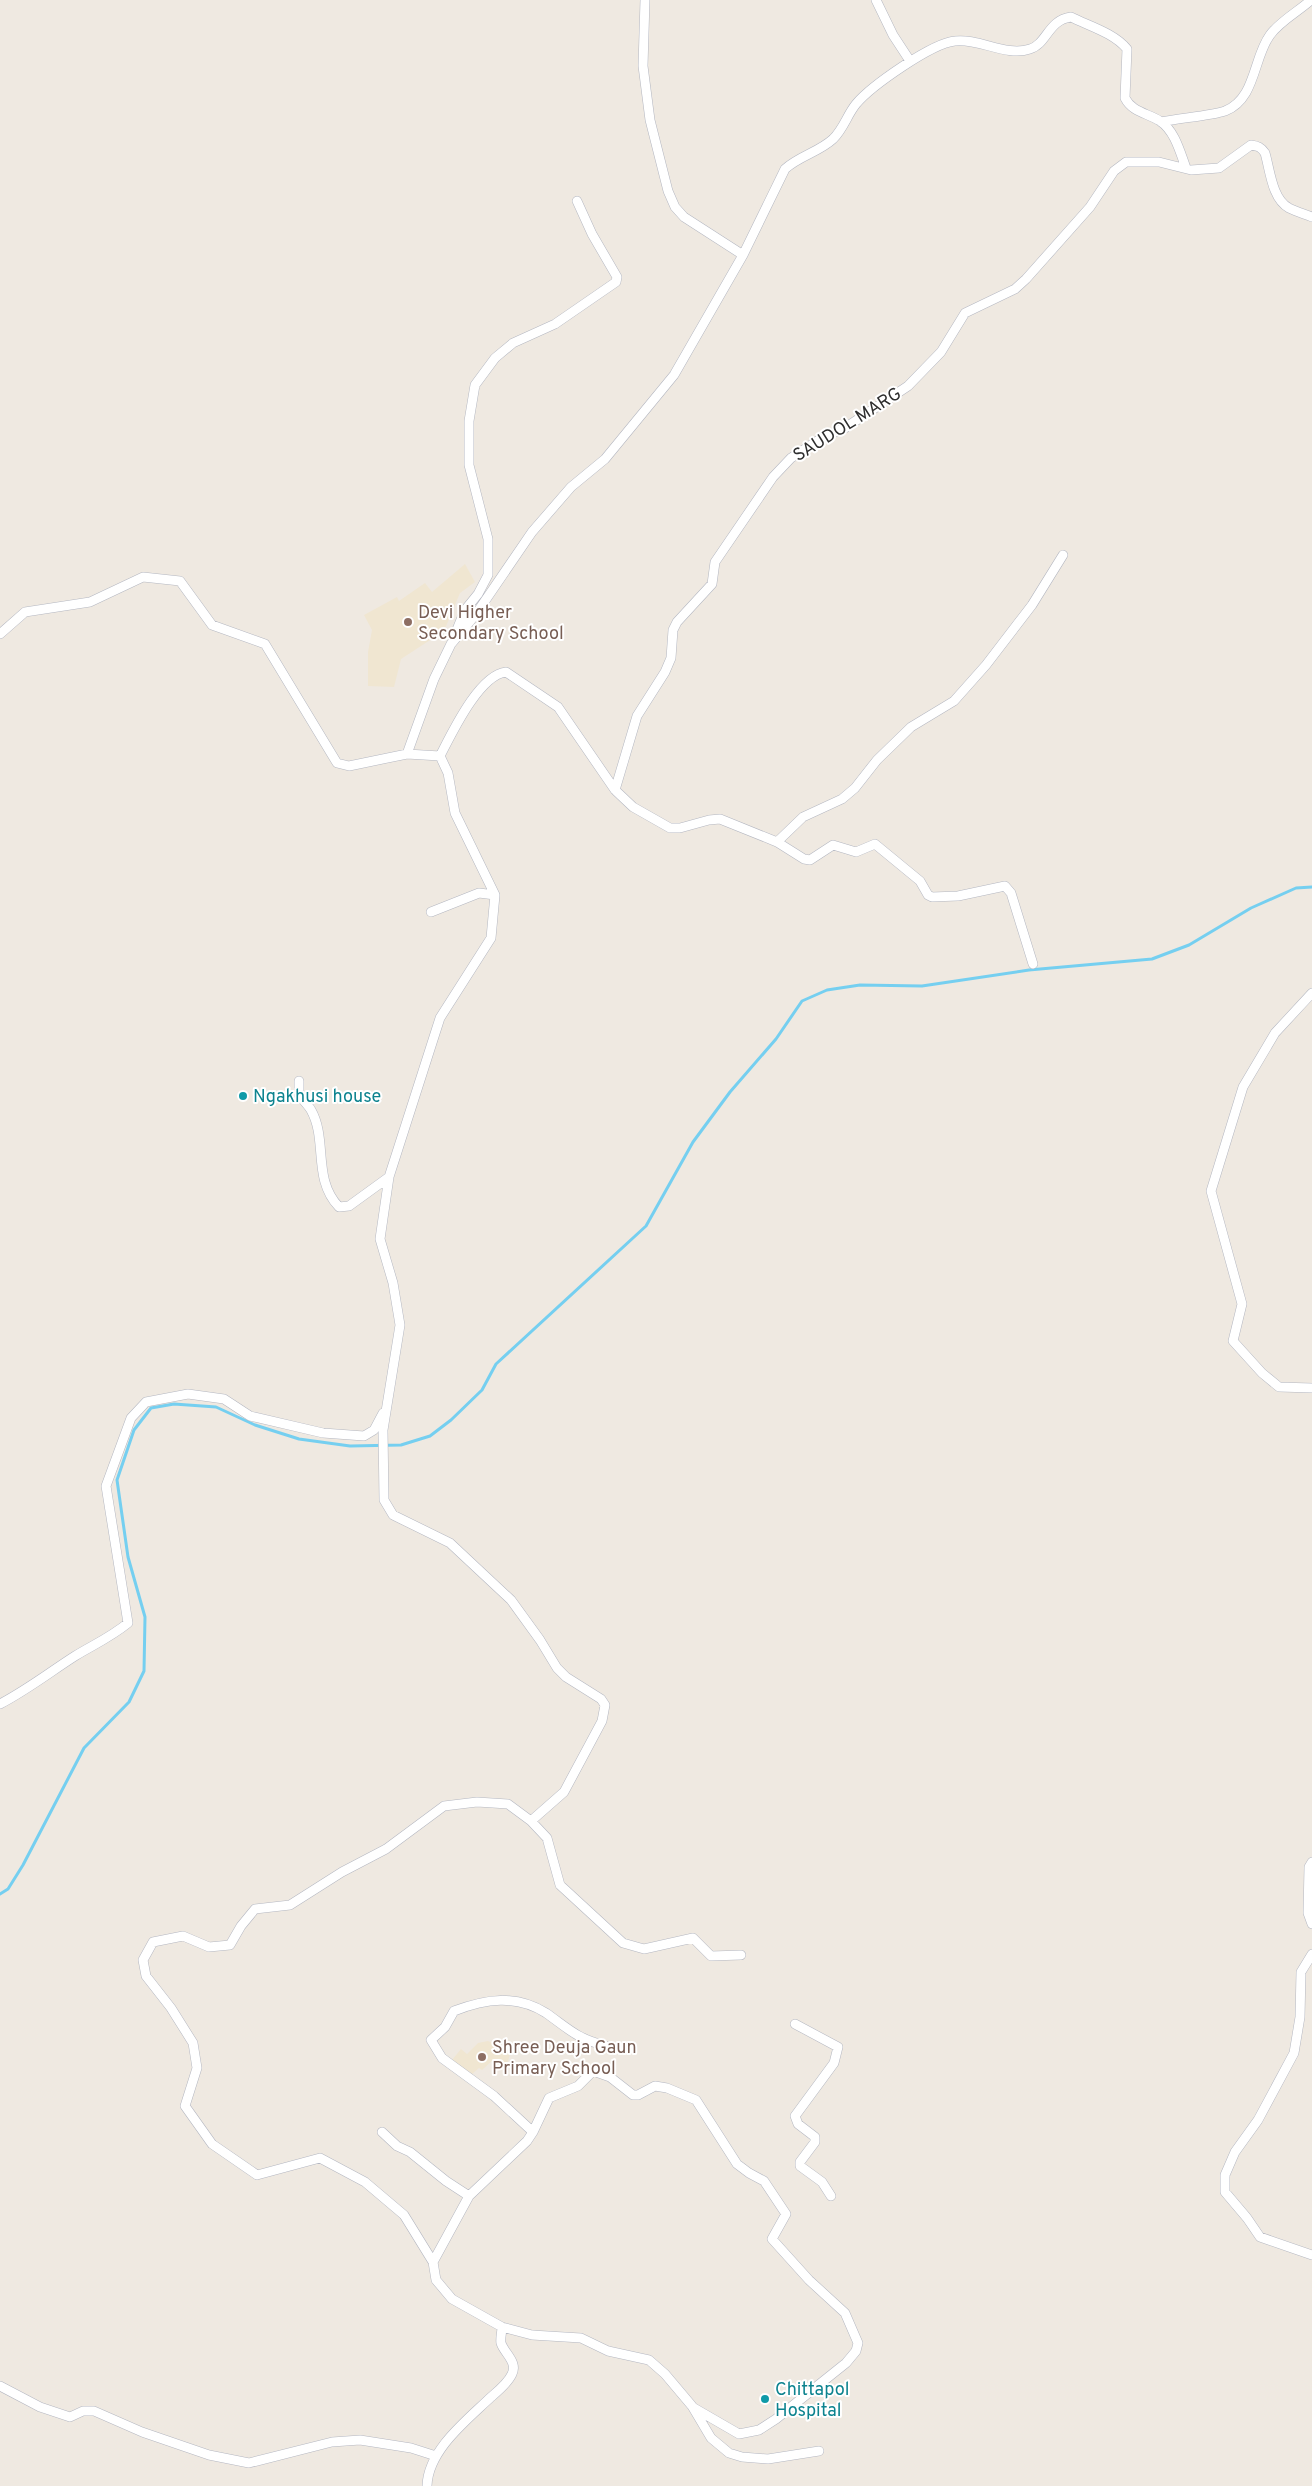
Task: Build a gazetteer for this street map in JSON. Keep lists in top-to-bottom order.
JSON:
{
  "streets": {
    "street": ["SAUDOL MARG"]
  },
  "places": [
    "Devi Higher Secondary School",
    "Ngakhusi house",
    "Shree Deuja Gaun Primary School",
    "Chittapol Hospital"
  ]
}
